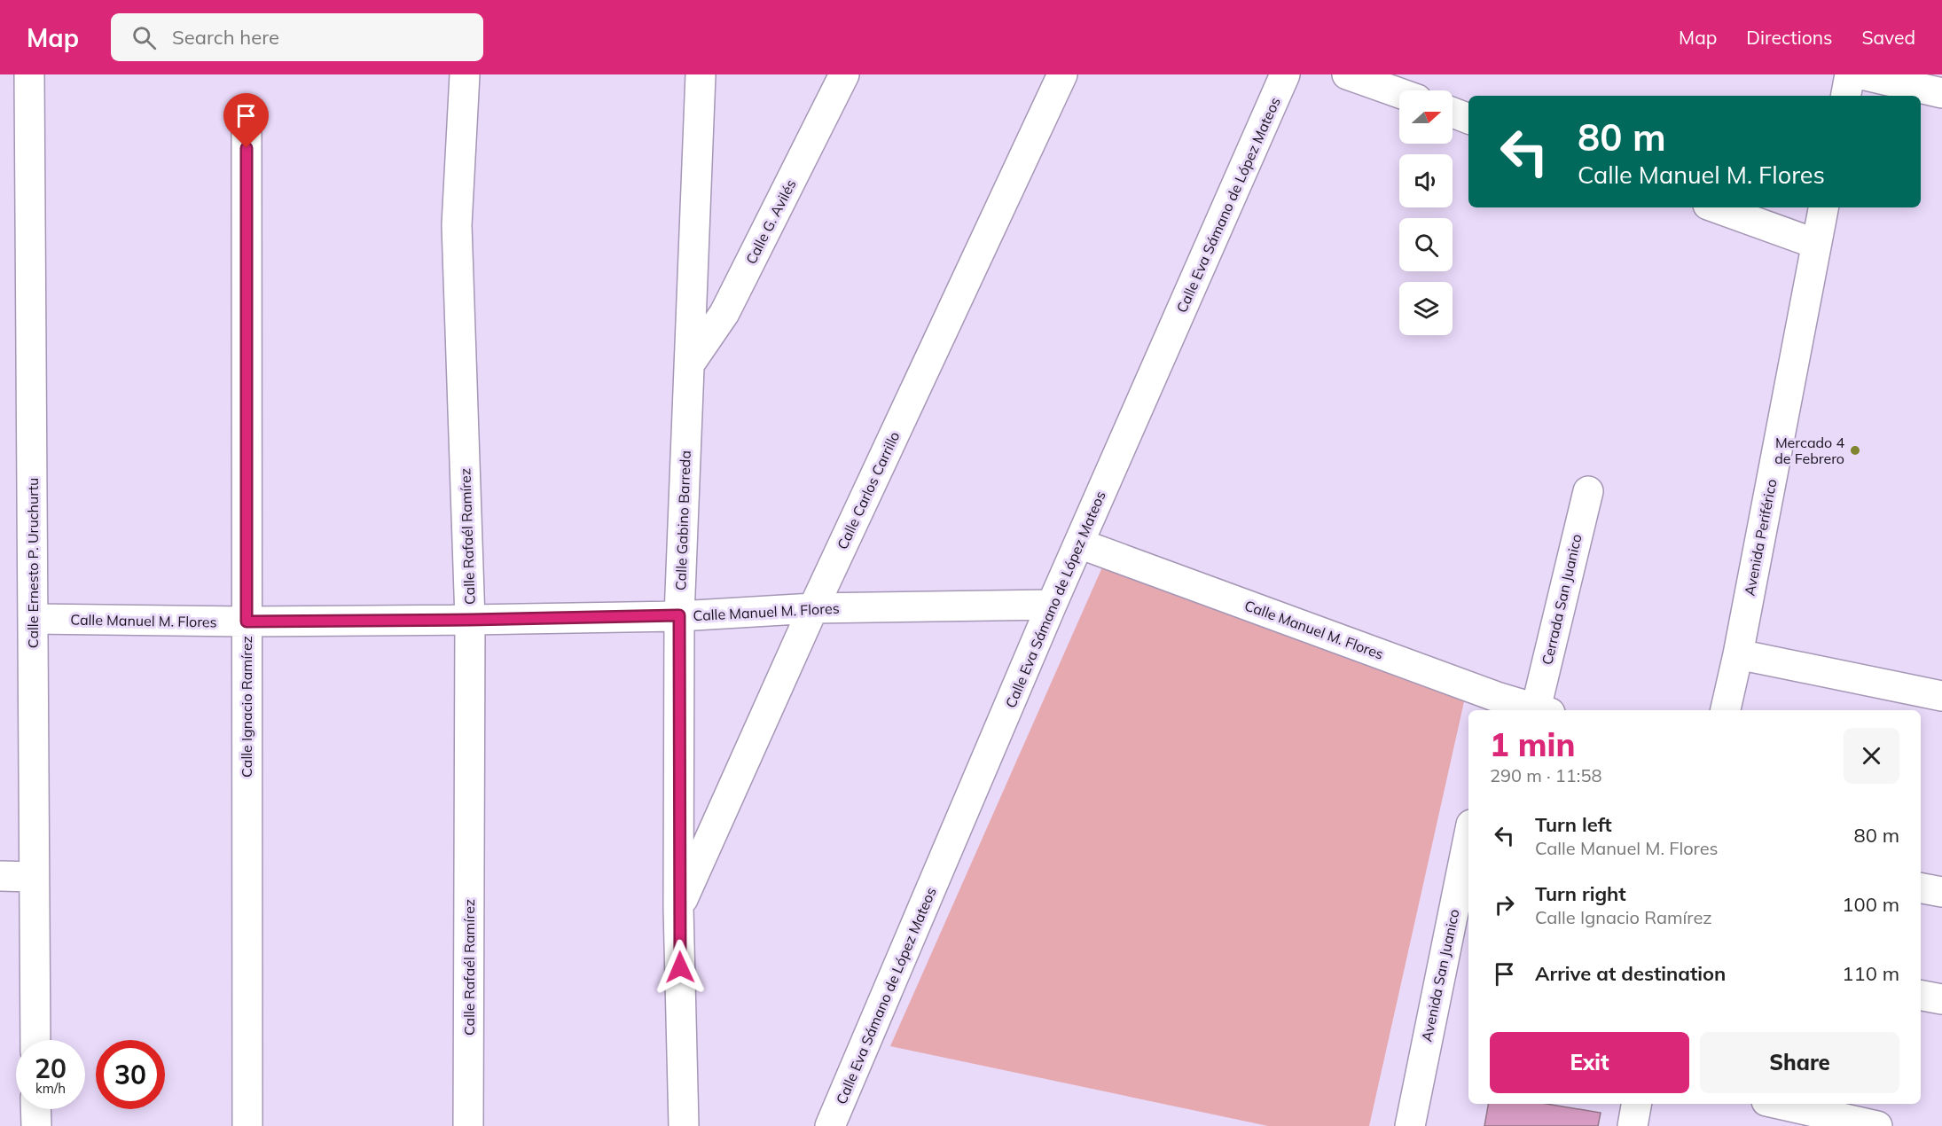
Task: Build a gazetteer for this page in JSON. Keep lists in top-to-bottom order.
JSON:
{
  "streets": {
    "street": [
      "Calle Eva Sámano de López Mateos",
      "Calle G. Avilés",
      "Calle Carlos Carrillo",
      "Calle Gabino Barreda",
      "Calle Rafaél Ramírez",
      "Avenida Periférico",
      "Calle Ernesto P. Uruchurtu",
      "Cerrada San Juanico",
      "Calle Manuel M. Flores",
      "Calle Ignacio Ramírez",
      "Avenida San Juanico"
    ]
  },
  "crossings": [
    ["Calle Eva Sámano de López Mateos", "Calle Manuel M. Flores"],
    ["Calle G. Avilés", "Calle Gabino Barreda"],
    ["Calle Carlos Carrillo", "Calle Gabino Barreda"],
    ["Calle Carlos Carrillo", "Calle Manuel M. Flores"],
    ["Calle Gabino Barreda", "Calle Manuel M. Flores"],
    ["Calle Rafaél Ramírez", "Calle Manuel M. Flores"],
    ["Calle Ernesto P. Uruchurtu", "Calle Manuel M. Flores"],
    ["Calle Manuel M. Flores", "Calle Ignacio Ramírez"]
  ],
  "places": ["Mercado 4 de Febrero"],
  "north": "right",
  "page": {
    "header": "Map",
    "search": "Search here",
    "nav": ["Map", "Directions", "Saved"],
    "turn": ["80 m", "Calle Manuel M. Flores"],
    "heading": ["1 min", "290 m · 11:58"],
    "list": [
      {
        "name": "Turn left",
        "note": "Calle Manuel M. Flores",
        "value": "80 m"
      },
      {
        "name": "Turn right",
        "note": "Calle Ignacio Ramírez",
        "value": "100 m"
      },
      {
        "name": "Arrive at destination",
        "value": "110 m"
      }
    ],
    "buttons": ["Exit", "Share"],
    "speed": "20 km/h",
    "limit": "30"
  }
}
